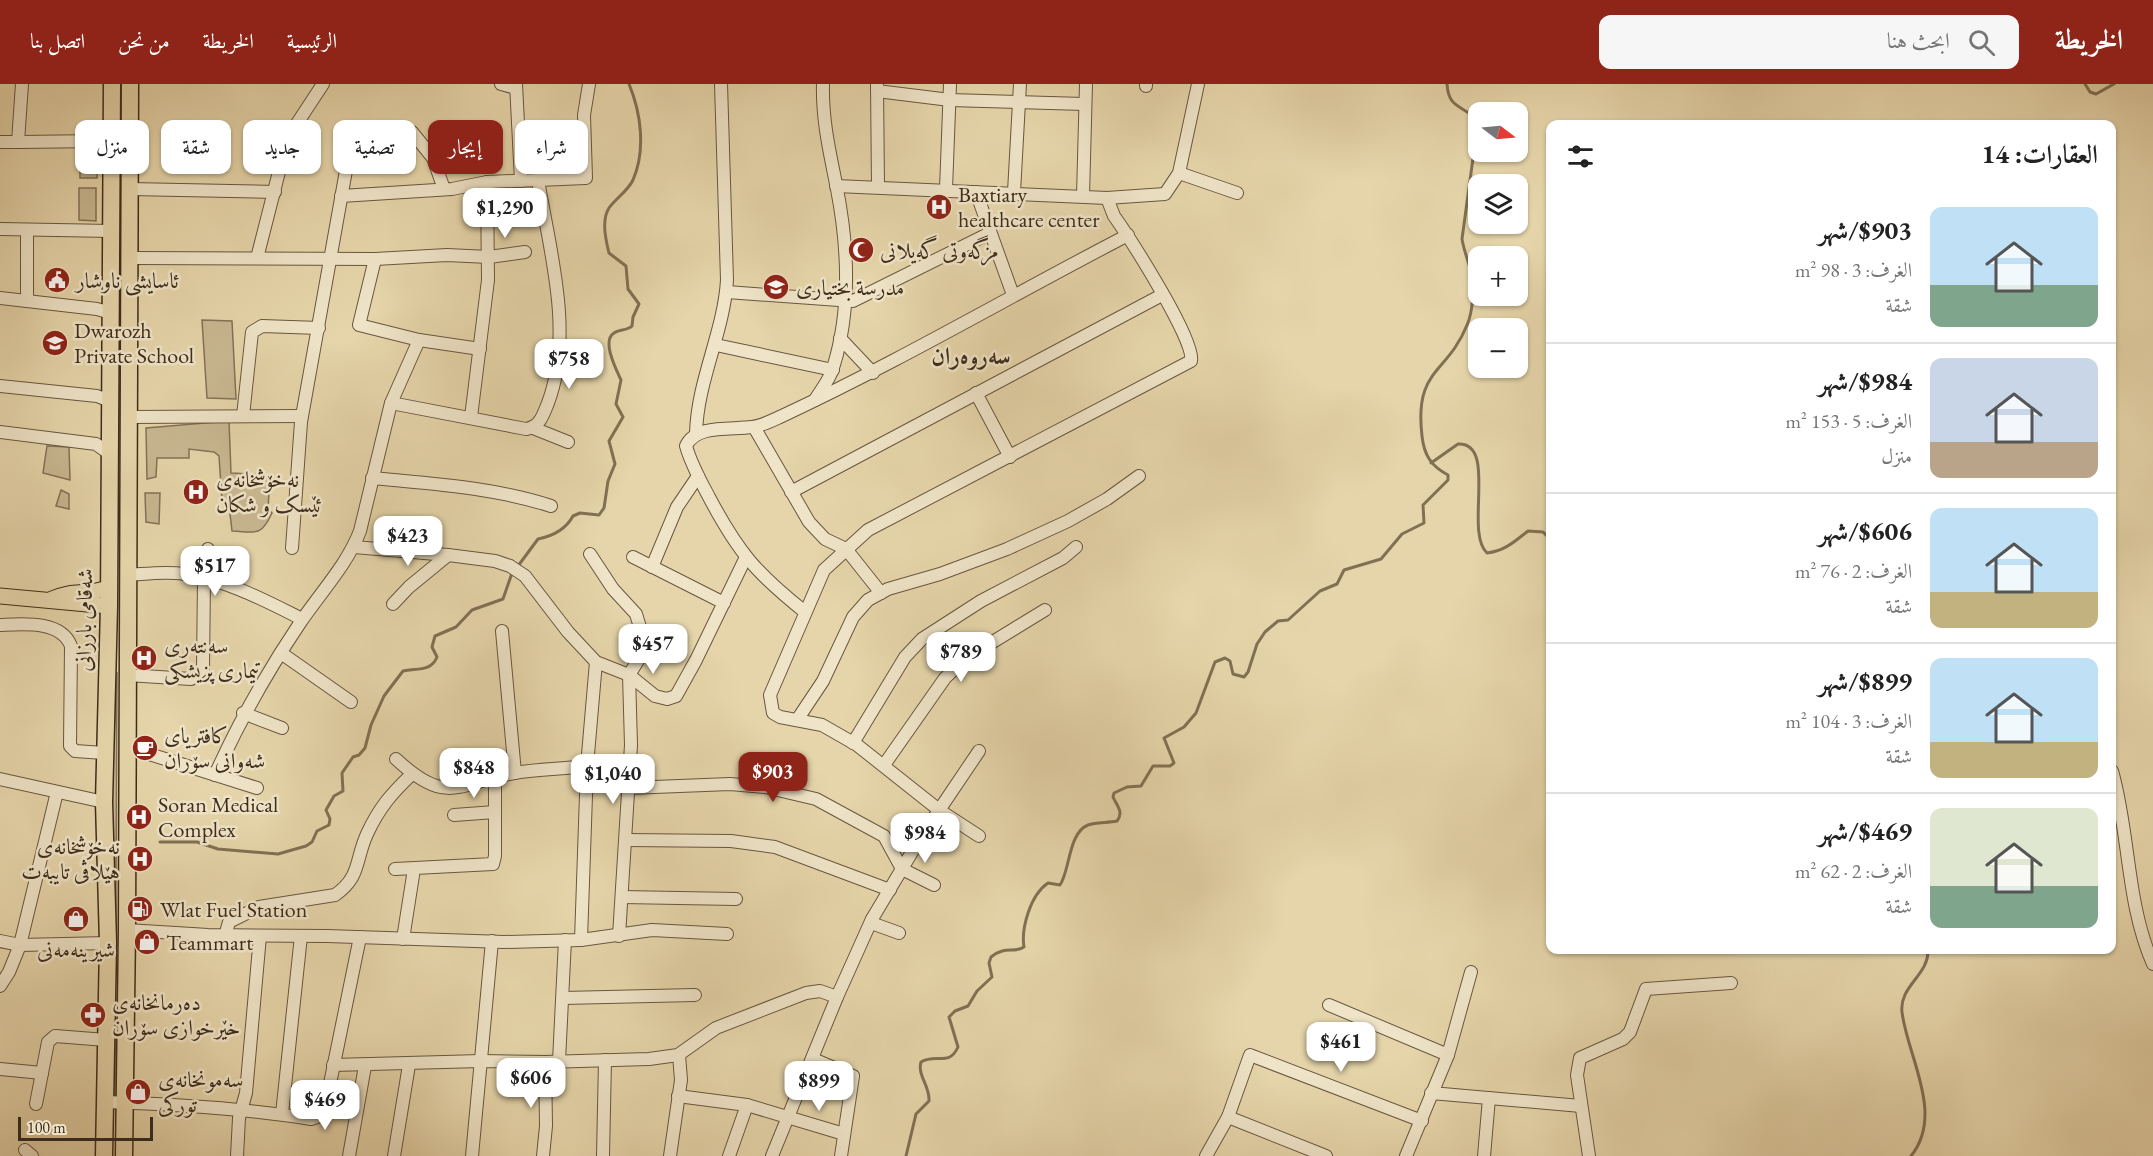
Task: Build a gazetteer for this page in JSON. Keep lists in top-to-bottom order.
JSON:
{
  "streets": {
    "highway": ["شەقامی بارزانی"]
  },
  "districts": ["سەروەران"],
  "places": {
    "hospital": [
      "Baxtiary healthcare center",
      "نەخۆشخانەی ئێسک و شکان",
      "سەنتەری تیماری پزیشکی",
      "Soran Medical Complex",
      "نەخۆشخانەی هێلاڤی تایبەت"
    ],
    "mosque": ["مزگەوتی گەیلانی"],
    "public building": ["ئاسایشی ناوشار"],
    "school or university": ["مدرسة بختيارى", "Dwarozh Private School"],
    "cafe": ["کافتریای شەوانی سۆران"],
    "fuel station": ["Wlat Fuel Station"],
    "shop": ["شیرینەمەنی", "Teammart", "سەمونخانەی تورکی"],
    "pharmacy": ["دەرمانخانەی خێرخوازی سۆران"]
  },
  "scale_bar": "100 m",
  "north": "right",
  "page": {
    "header": "الخريطة",
    "search": "ابحث هنا",
    "nav": [
      "الرئيسية",
      "الخريطة",
      "من نحن",
      "اتصل بنا"
    ],
    "map_buttons": ["+", "−"],
    "chip": [
      "شراء",
      "إيجار",
      "تصفية",
      "جديد",
      "شقة",
      "منزل"
    ],
    "heading": "العقارات: 14",
    "price": [
      "$1,290",
      "$758",
      "$423",
      "$517",
      "$457",
      "$789",
      "$848",
      "$903",
      "$1,040",
      "$984",
      "$461",
      "$606",
      "$899",
      "$469"
    ],
    "list": [
      {
        "name": "$903/شهر",
        "note": "الغرف: 3 · 98 m² · شقة"
      },
      {
        "name": "$984/شهر",
        "note": "الغرف: 5 · 153 m² · منزل"
      },
      {
        "name": "$606/شهر",
        "note": "الغرف: 2 · 76 m² · شقة"
      },
      {
        "name": "$899/شهر",
        "note": "الغرف: 3 · 104 m² · شقة"
      },
      {
        "name": "$469/شهر",
        "note": "الغرف: 2 · 62 m² · شقة"
      }
    ],
    "scale": "100 m"
  }
}
